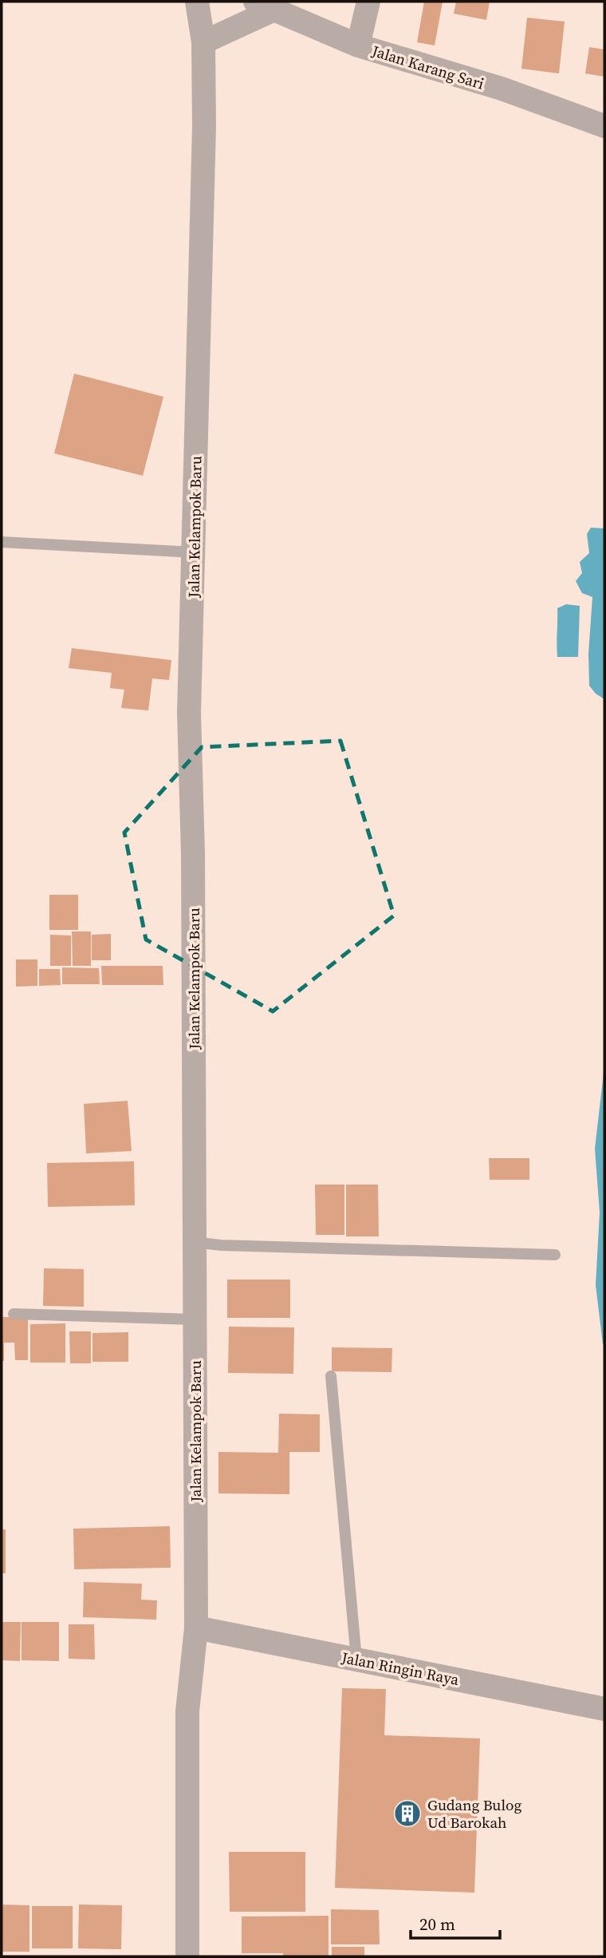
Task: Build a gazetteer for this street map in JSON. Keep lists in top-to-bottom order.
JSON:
{
  "streets": {
    "street": ["Jalan Karang Sari", "Jalan Kelampok Baru", "Jalan Ringin Raya"]
  },
  "crossings": [
    ["Jalan Kelampok Baru", "Jalan Ringin Raya"]
  ],
  "places": {
    "building": ["Gudang Bulog Ud Barokah"]
  },
  "scale_bar": "20 m"
}
